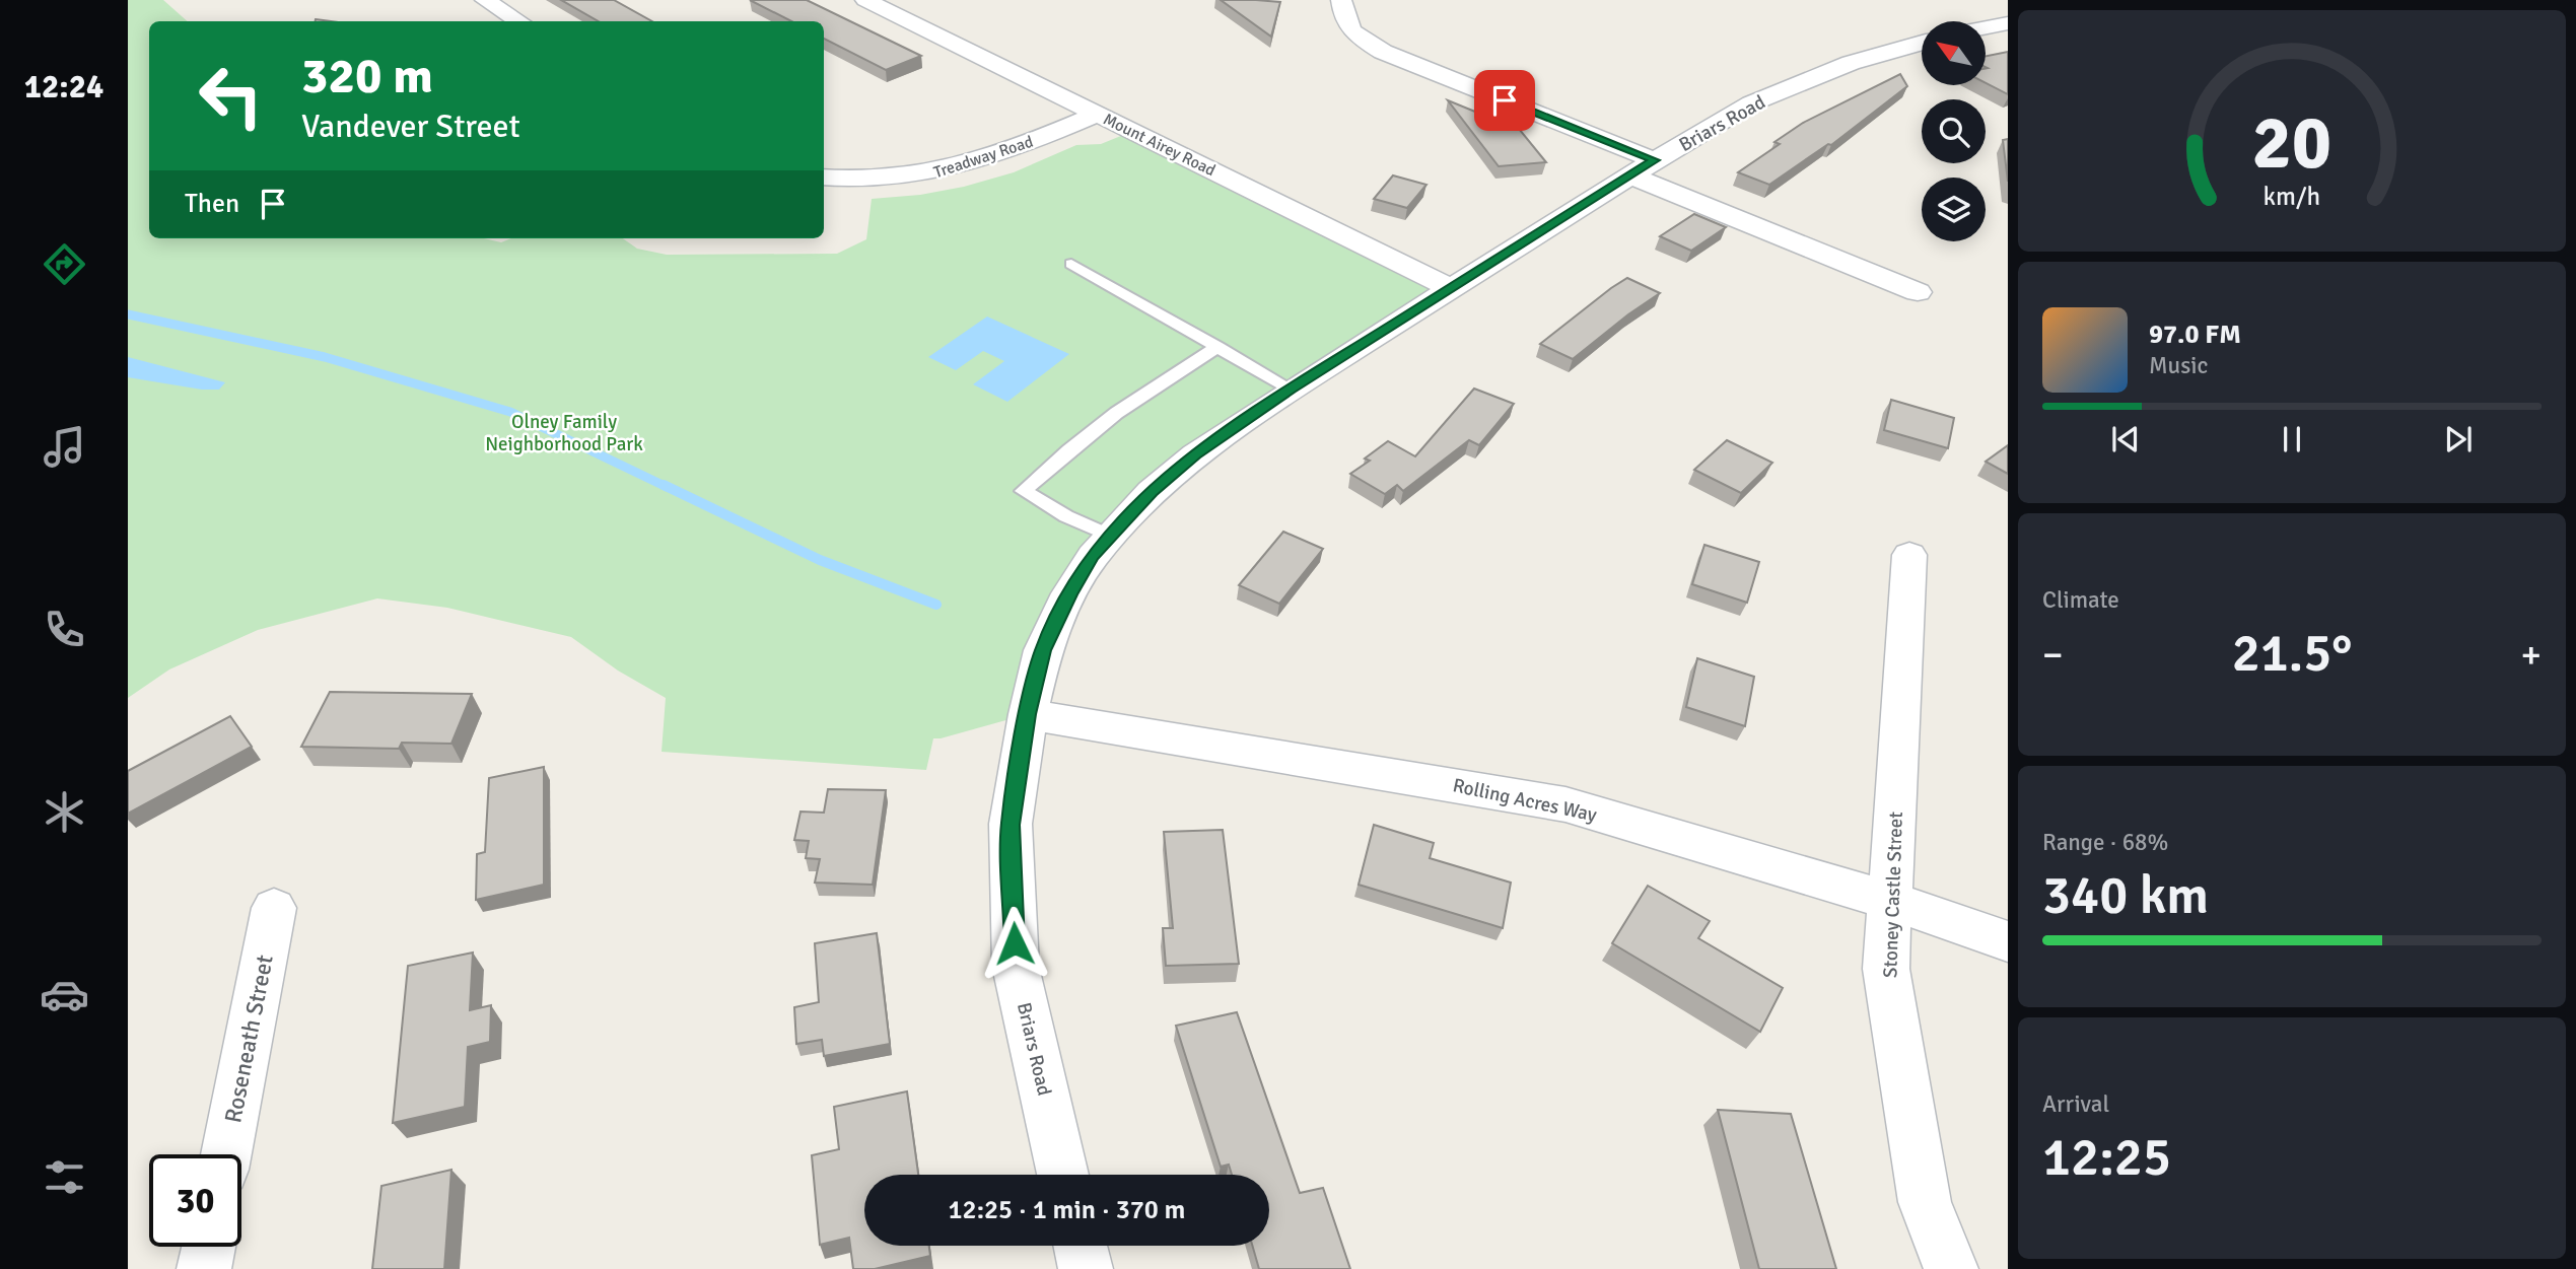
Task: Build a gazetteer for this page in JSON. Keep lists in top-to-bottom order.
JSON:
{
  "streets": {
    "street": [
      "Briars Road",
      "Mount Airey Road",
      "Treadway Road",
      "Rolling Acres Way",
      "Stoney Castle Street",
      "Roseneath Street"
    ]
  },
  "crossings": [
    ["Briars Road", "Mount Airey Road"],
    ["Briars Road", "Rolling Acres Way"],
    ["Mount Airey Road", "Treadway Road"],
    ["Rolling Acres Way", "Stoney Castle Street"]
  ],
  "parks": ["Olney Family Neighborhood Park"],
  "north": "top left",
  "page": {
    "tabs": "12:24",
    "turn": ["320 m", "Vandever Street"],
    "then": "Then",
    "song": ["97.0 FM", "Music"],
    "tile": [
      "Climate",
      ["Range · 68%", "340 km"],
      ["Arrival", "12:25"]
    ],
    "heat": ["−", "21.5°", "+"],
    "limit": "30",
    "trip": "12:25 · 1 min · 370 m",
    "gauge": ["20", "km/h"]
  }
}
